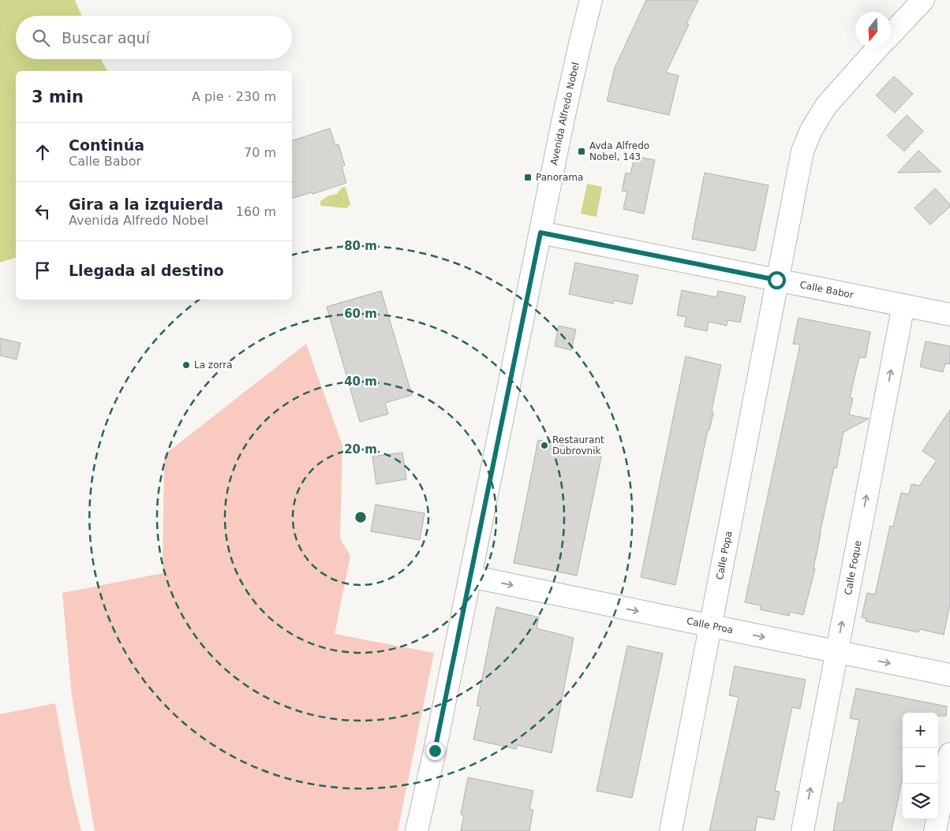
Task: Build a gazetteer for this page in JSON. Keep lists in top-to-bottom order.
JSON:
{
  "streets": {
    "street": [
      "Avenida Alfredo Nobel",
      "Calle Babor",
      "Calle Popa",
      "Calle Foque",
      "Calle Proa"
    ]
  },
  "crossings": [
    ["Avenida Alfredo Nobel", "Calle Babor"],
    ["Avenida Alfredo Nobel", "Calle Proa"],
    ["Calle Babor", "Calle Popa"],
    ["Calle Babor", "Calle Foque"],
    ["Calle Popa", "Calle Proa"],
    ["Calle Foque", "Calle Proa"]
  ],
  "one_way": ["Calle Foque", "Calle Proa"],
  "places": {
    "transit": ["Avda Alfredo Nobel, 143", "Panorama"],
    "other": ["La zorra", "Restaurant Dubrovnik"]
  },
  "north": "bottom",
  "page": {
    "search": "Buscar aquí",
    "heading": ["3 min", "A pie · 230 m"],
    "list": [
      ["Continúa", "Calle Babor", "70 m"],
      ["Gira a la izquierda", "Avenida Alfredo Nobel", "160 m"],
      "Llegada al destino"
    ],
    "map_buttons": ["+", "−"]
  },
  "rings": [
    "80 m",
    "60 m",
    "40 m",
    "20 m"
  ]
}
